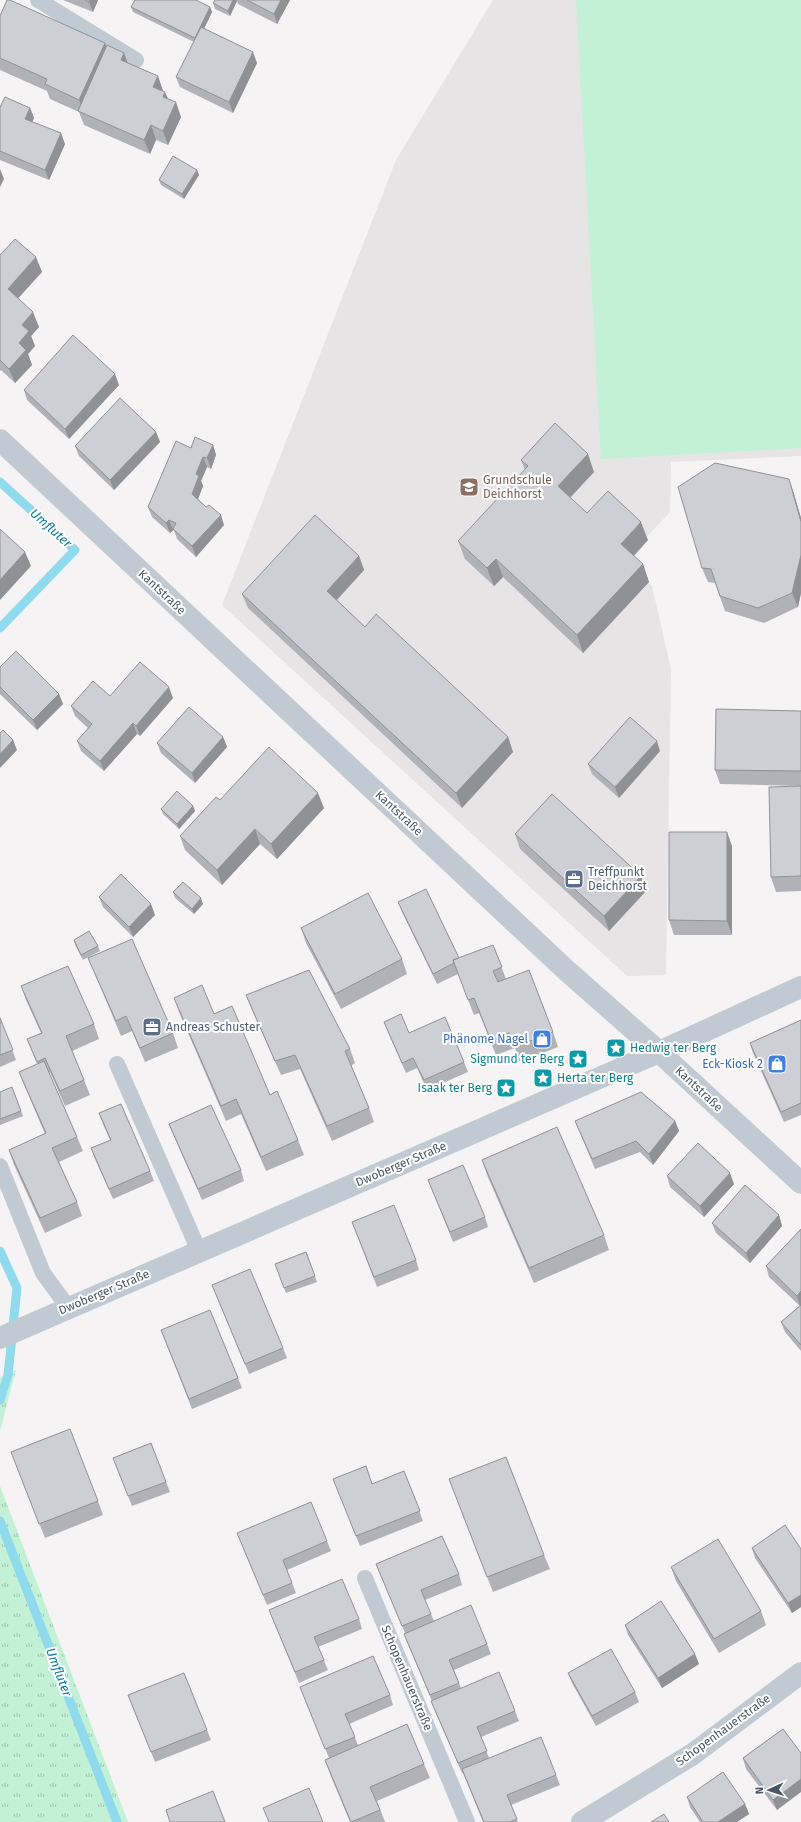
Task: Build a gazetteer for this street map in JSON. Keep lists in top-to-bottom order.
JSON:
{
  "streets": {
    "street": ["Kantstraße", "Dwoberger Straße", "Schopenhauerstraße"]
  },
  "crossings": [
    ["Kantstraße", "Dwoberger Straße"]
  ],
  "water": ["Umfluter"],
  "places": {
    "school or university": ["Grundschule Deichhorst"],
    "office": ["Treffpunkt Deichhorst", "Andreas Schuster"],
    "shop": ["Phänome Nagel", "Eck-Kiosk 2"],
    "place": [
      "Hedwig ter Berg",
      "Sigmund ter Berg",
      "Herta ter Berg",
      "Isaak ter Berg"
    ]
  },
  "north": "left"
}
